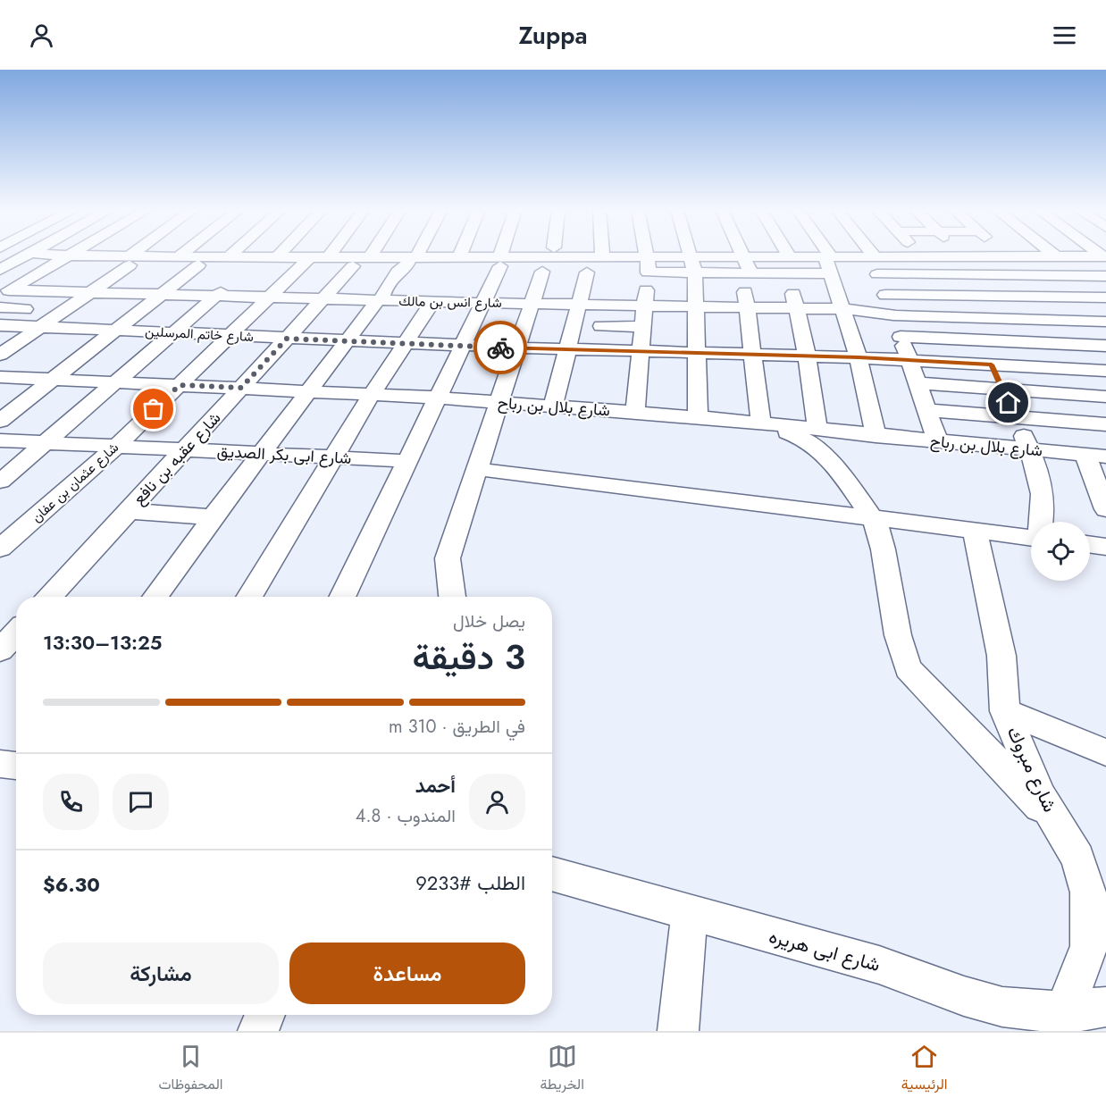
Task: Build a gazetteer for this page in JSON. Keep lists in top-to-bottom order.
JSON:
{
  "streets": {
    "street": [
      "شارع انس بن مالك",
      "شارع خاتم المرسلين",
      "شارع بلال بن رباح",
      "شارع ابى بكر الصديق",
      "شارع عقبه بن نافع",
      "شارع عثمان بن عفان",
      "شارع مبروك",
      "شارع ابى هريره"
    ]
  },
  "crossings": [
    ["شارع انس بن مالك", "شارع عقبه بن نافع"],
    ["شارع انس بن مالك", "شارع عثمان بن عفان"],
    ["شارع خاتم المرسلين", "شارع عقبه بن نافع"],
    ["شارع خاتم المرسلين", "شارع عثمان بن عفان"],
    ["شارع بلال بن رباح", "شارع عقبه بن نافع"],
    ["شارع بلال بن رباح", "شارع عثمان بن عفان"],
    ["شارع ابى بكر الصديق", "شارع عقبه بن نافع"],
    ["شارع ابى بكر الصديق", "شارع عثمان بن عفان"],
    ["شارع مبروك", "شارع ابى هريره"]
  ],
  "page": {
    "header": "Zuppa",
    "heading": ["3 دقيقة", "يصل خلال", "13:25–13:30"],
    "panel": [
      "أحمد",
      "المندوب · 4.8",
      "الطلب #9233",
      "$6.30"
    ],
    "bar": "في الطريق · 310 m",
    "buttons": ["مساعدة", "مشاركة"],
    "tabs": ["الرئيسية", "الخريطة", "المحفوظات"]
  }
}
